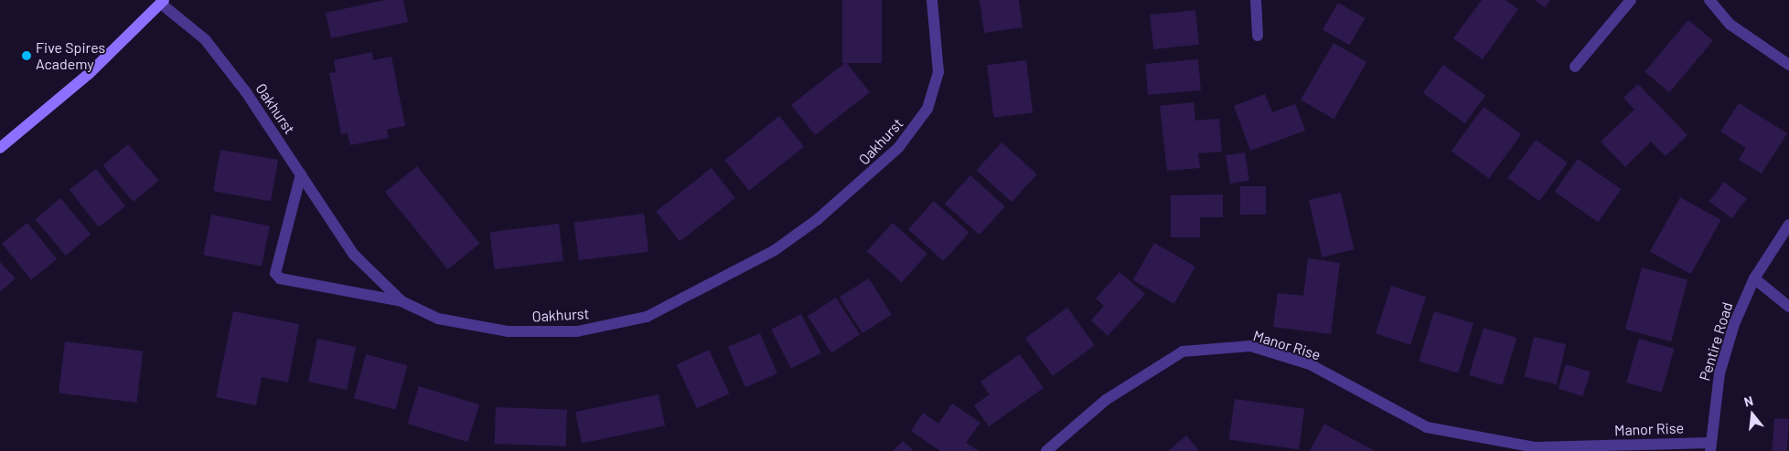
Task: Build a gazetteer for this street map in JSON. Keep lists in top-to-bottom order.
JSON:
{
  "streets": {
    "street": ["Oakhurst", "Pentire Road", "Manor Rise"]
  },
  "crossings": [
    ["Pentire Road", "Manor Rise"]
  ],
  "places": ["Five Spires Academy"],
  "north": "top"
}
